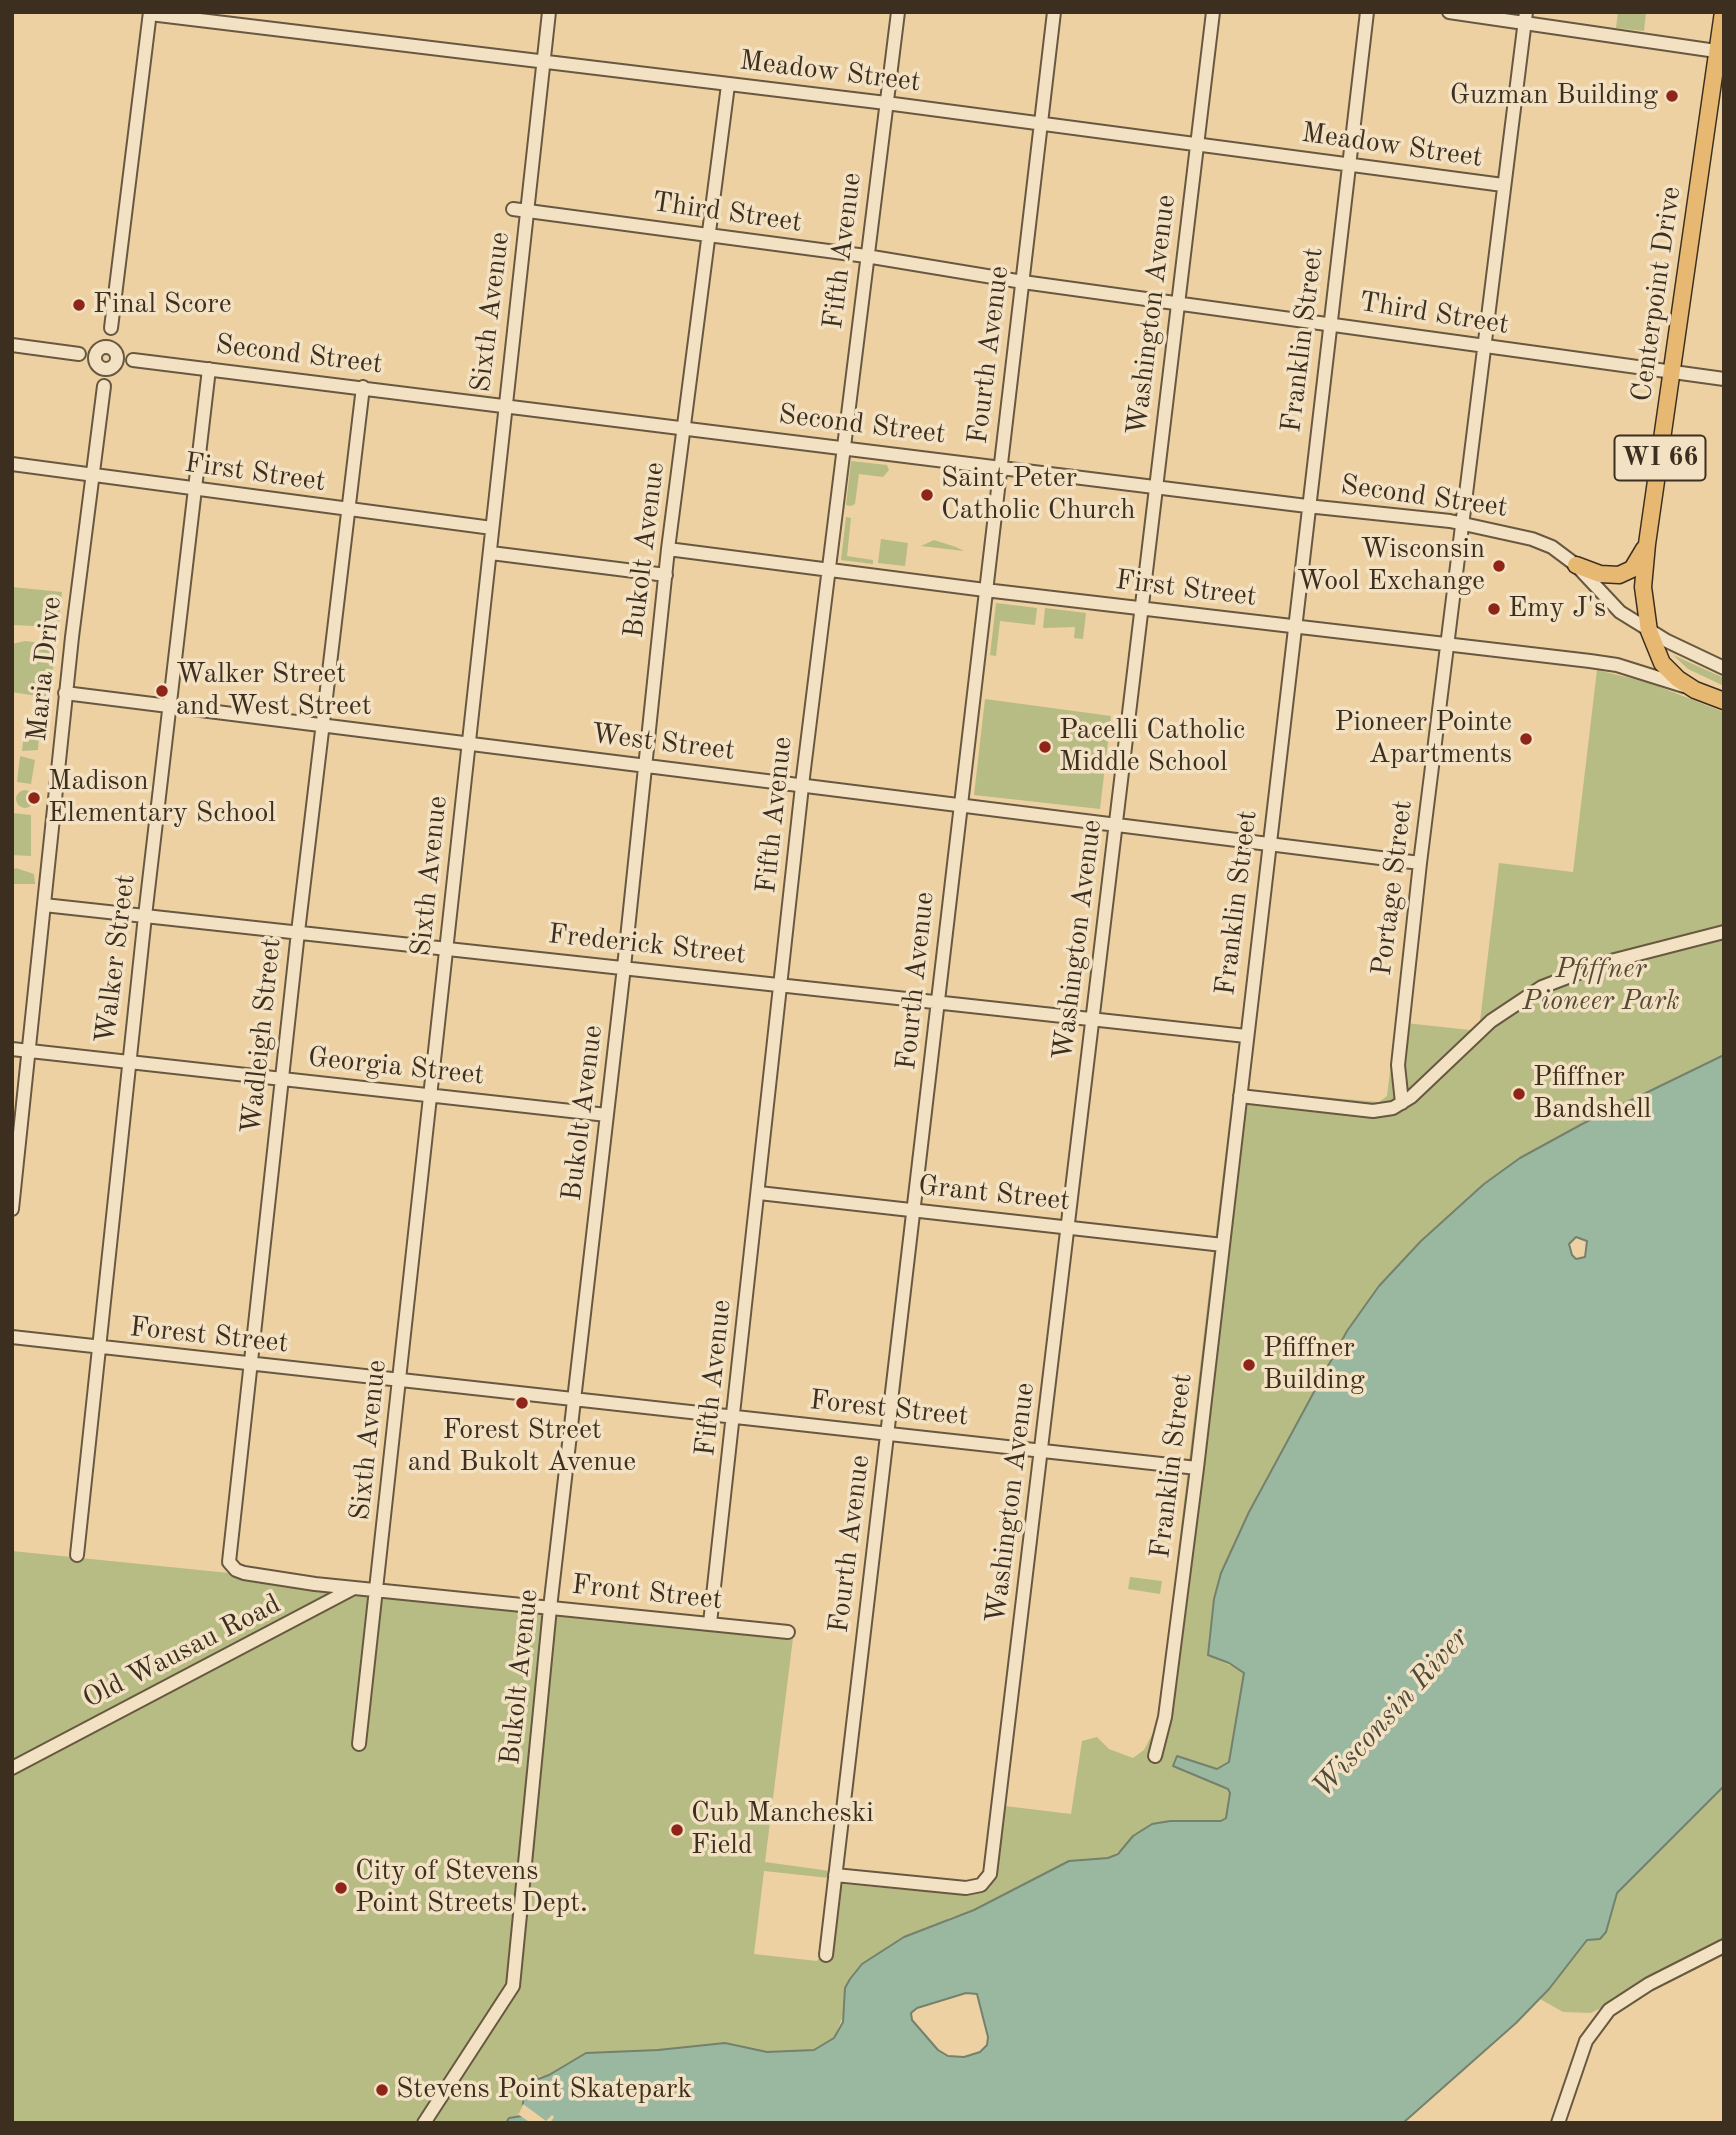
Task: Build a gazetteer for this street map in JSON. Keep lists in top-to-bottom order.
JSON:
{
  "streets": {
    "main road": ["Centerpoint Drive", "WI 66"],
    "street": [
      "Meadow Street",
      "Third Street",
      "Fifth Avenue",
      "Sixth Avenue",
      "Washington Avenue",
      "Franklin Street",
      "Second Street",
      "Fourth Avenue",
      "First Street",
      "Bukolt Avenue",
      "Maria Drive",
      "West Street",
      "Portage Street",
      "Frederick Street",
      "Walker Street",
      "Wadleigh Street",
      "Georgia Street",
      "Grant Street",
      "Forest Street",
      "Front Street",
      "Old Wausau Road"
    ]
  },
  "crossings": [
    ["Meadow Street", "Fifth Avenue"],
    ["Meadow Street", "Sixth Avenue"],
    ["Meadow Street", "Washington Avenue"],
    ["Meadow Street", "Franklin Street"],
    ["Meadow Street", "Fourth Avenue"],
    ["Meadow Street", "Bukolt Avenue"],
    ["Meadow Street", "Maria Drive"],
    ["Meadow Street", "Portage Street"],
    ["Third Street", "Fifth Avenue"],
    ["Third Street", "Centerpoint Drive"],
    ["Third Street", "Sixth Avenue"],
    ["Third Street", "Washington Avenue"],
    ["Third Street", "Franklin Street"],
    ["Third Street", "Fourth Avenue"],
    ["Third Street", "Bukolt Avenue"],
    ["Third Street", "Portage Street"],
    ["Fifth Avenue", "Second Street"],
    ["Fifth Avenue", "First Street"],
    ["Fifth Avenue", "West Street"],
    ["Fifth Avenue", "Frederick Street"],
    ["Fifth Avenue", "Grant Street"],
    ["Fifth Avenue", "Forest Street"],
    ["Fifth Avenue", "Front Street"],
    ["Centerpoint Drive", "Second Street"],
    ["Centerpoint Drive", "WI 66"],
    ["Centerpoint Drive", "First Street"],
    ["Sixth Avenue", "Second Street"],
    ["Sixth Avenue", "First Street"],
    ["Sixth Avenue", "West Street"],
    ["Sixth Avenue", "Frederick Street"],
    ["Sixth Avenue", "Georgia Street"],
    ["Sixth Avenue", "Forest Street"],
    ["Sixth Avenue", "Front Street"],
    ["Washington Avenue", "Second Street"],
    ["Washington Avenue", "Fourth Avenue"],
    ["Washington Avenue", "First Street"],
    ["Washington Avenue", "West Street"],
    ["Washington Avenue", "Frederick Street"],
    ["Washington Avenue", "Grant Street"],
    ["Washington Avenue", "Forest Street"],
    ["Franklin Street", "Second Street"],
    ["Franklin Street", "First Street"],
    ["Franklin Street", "West Street"],
    ["Franklin Street", "Frederick Street"],
    ["Franklin Street", "Grant Street"],
    ["Franklin Street", "Forest Street"],
    ["Second Street", "Fourth Avenue"],
    ["Second Street", "Bukolt Avenue"],
    ["Second Street", "Maria Drive"],
    ["Second Street", "Portage Street"],
    ["Second Street", "Walker Street"],
    ["Second Street", "Wadleigh Street"],
    ["Fourth Avenue", "First Street"],
    ["Fourth Avenue", "West Street"],
    ["Fourth Avenue", "Frederick Street"],
    ["Fourth Avenue", "Grant Street"],
    ["Fourth Avenue", "Forest Street"],
    ["WI 66", "First Street"],
    ["First Street", "Bukolt Avenue"],
    ["First Street", "Maria Drive"],
    ["First Street", "Portage Street"],
    ["First Street", "Walker Street"],
    ["First Street", "Wadleigh Street"],
    ["Bukolt Avenue", "West Street"],
    ["Bukolt Avenue", "Frederick Street"],
    ["Bukolt Avenue", "Georgia Street"],
    ["Bukolt Avenue", "Forest Street"],
    ["Bukolt Avenue", "Front Street"],
    ["Maria Drive", "West Street"],
    ["Maria Drive", "Frederick Street"],
    ["Maria Drive", "Georgia Street"],
    ["West Street", "Portage Street"],
    ["West Street", "Walker Street"],
    ["West Street", "Wadleigh Street"],
    ["Frederick Street", "Walker Street"],
    ["Frederick Street", "Wadleigh Street"],
    ["Walker Street", "Georgia Street"],
    ["Walker Street", "Forest Street"],
    ["Wadleigh Street", "Georgia Street"],
    ["Wadleigh Street", "Forest Street"],
    ["Wadleigh Street", "Old Wausau Road"]
  ],
  "water": ["Wisconsin River"],
  "parks": ["Pfiffner Pioneer Park"],
  "places": [
    "Guzman Building",
    "Final Score",
    "Saint Peter Catholic Church",
    "Wisconsin Wool Exchange",
    "Emy J's",
    "Walker Street and West Street",
    "Pioneer Pointe Apartments",
    "Pacelli Catholic Middle School",
    "Madison Elementary School",
    "Pfiffner Bandshell",
    "Pfiffner Building",
    "Forest Street and Bukolt Avenue",
    "Cub Mancheski Field",
    "City of Stevens Point Streets Dept.",
    "Stevens Point Skatepark"
  ]
}
